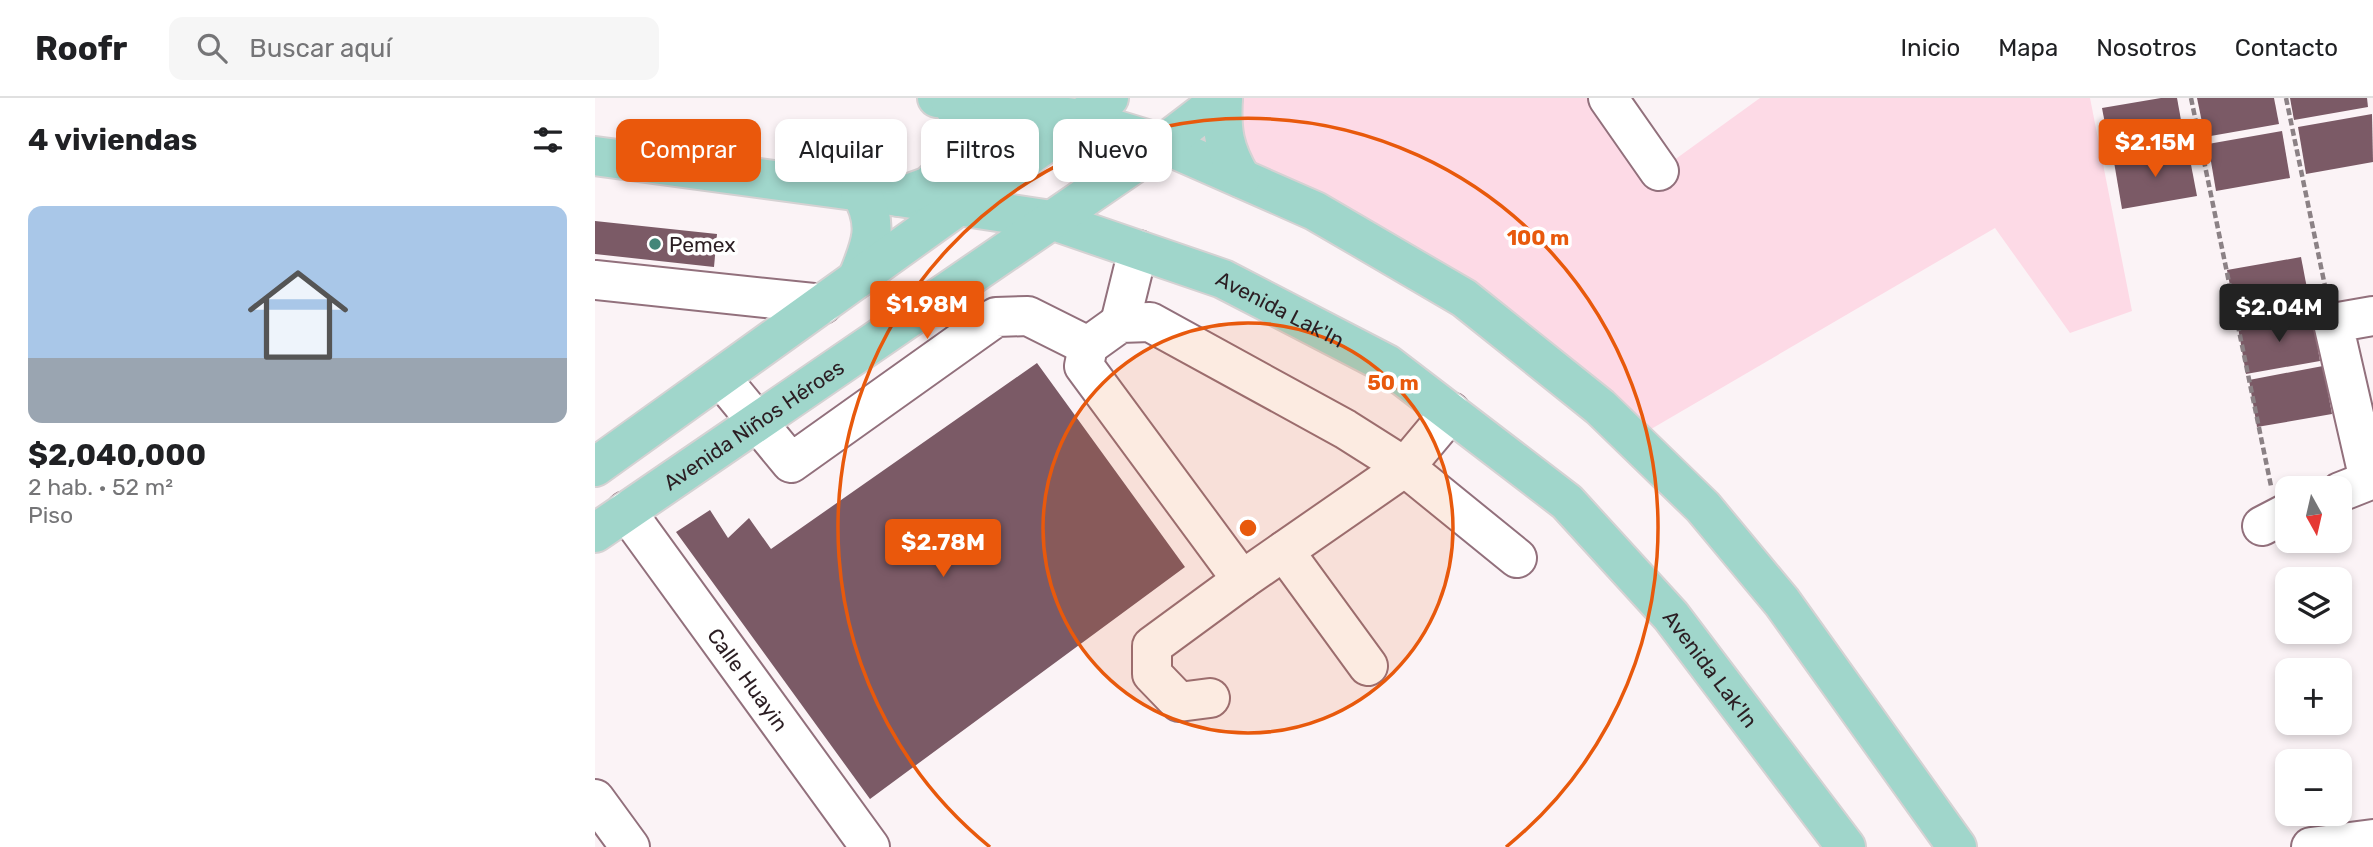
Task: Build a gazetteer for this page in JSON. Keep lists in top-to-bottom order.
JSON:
{
  "streets": {
    "main road": ["Avenida Lak'In", "Avenida Niños Héroes"],
    "street": ["Calle Huayin"]
  },
  "crossings": [
    ["Avenida Lak'In", "Avenida Niños Héroes"],
    ["Avenida Niños Héroes", "Calle Huayin"]
  ],
  "places": ["Pemex"],
  "north": "bottom",
  "page": {
    "header": "Roofr",
    "search": "Buscar aquí",
    "nav": [
      "Inicio",
      "Mapa",
      "Nosotros",
      "Contacto"
    ],
    "heading": "4 viviendas",
    "price": [
      "$2.15M",
      "$1.98M",
      "$2.04M",
      "$2.78M"
    ],
    "chip": [
      "Comprar",
      "Alquilar",
      "Filtros",
      "Nuevo"
    ],
    "list": [
      {
        "name": "$2,040,000",
        "note": "2 hab. · 52 m² · Piso"
      }
    ],
    "map_buttons": ["+", "−"]
  },
  "rings": ["100 m", "50 m"]
}
